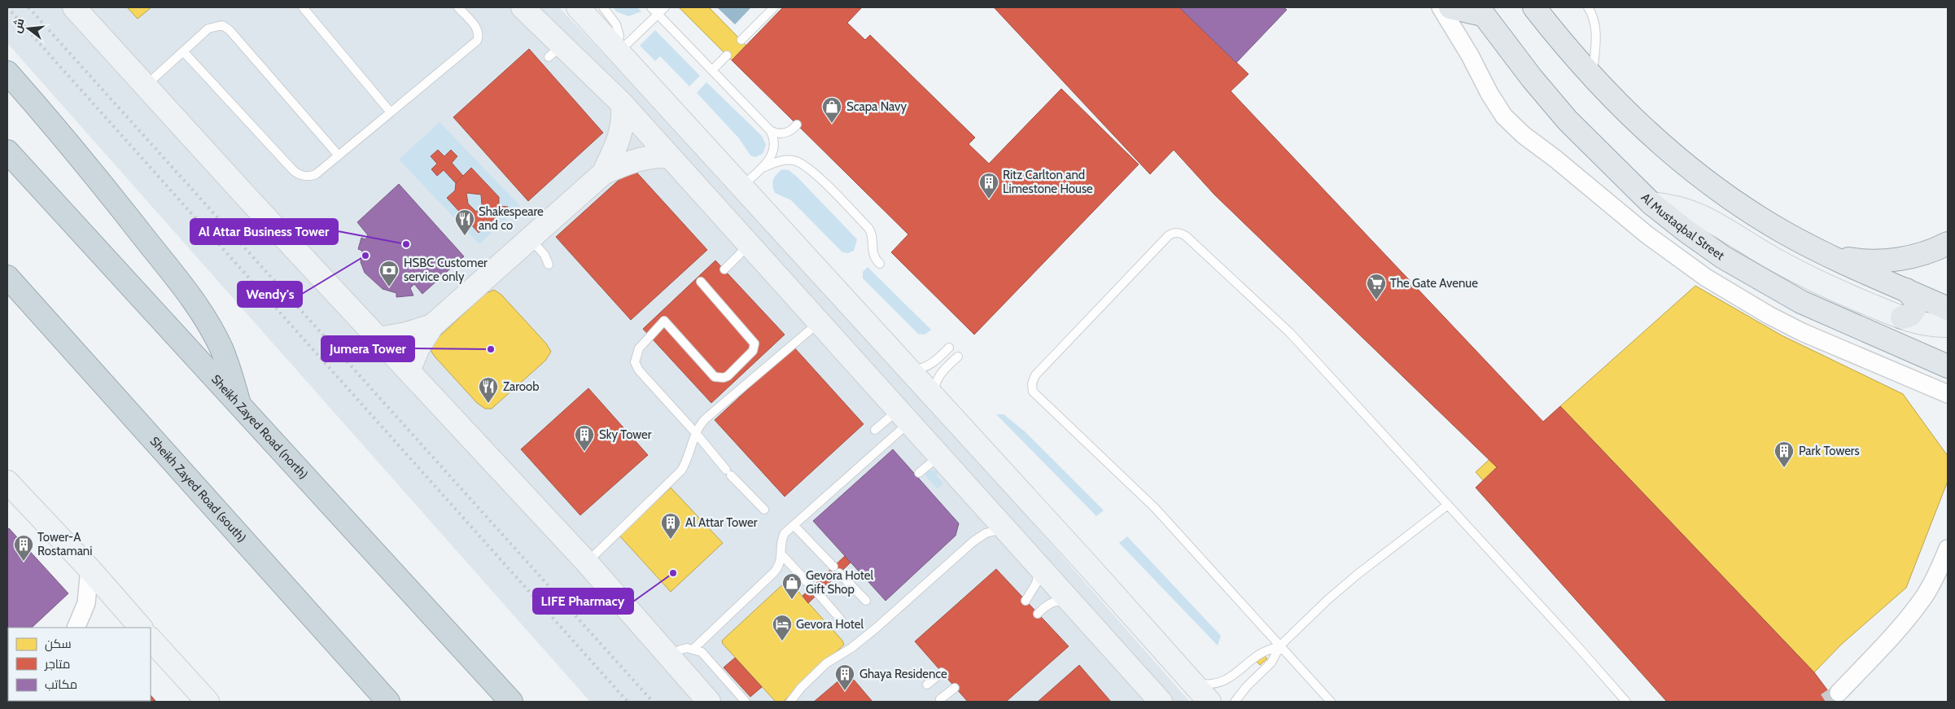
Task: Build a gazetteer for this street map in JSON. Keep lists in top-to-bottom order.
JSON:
{
  "streets": {
    "highway": ["Sheikh Zayed Road (north)", "Sheikh Zayed Road (south)"],
    "main road": ["Al Mustaqbal Street"]
  },
  "places": {
    "shop": ["Scapa Navy", "Gevora Hotel Gift Shop"],
    "building": [
      "Ritz Carlton and Limestone House",
      "Sky Tower",
      "Park Towers",
      "Al Attar Tower",
      "Tower-A Rostamani",
      "Ghaya Residence"
    ],
    "restaurant": ["Shakespeare and co", "Zaroob"],
    "other": [
      "Al Attar Business Tower",
      "Wendy's",
      "Jumera Tower",
      "LIFE Pharmacy"
    ],
    "bank": ["HSBC Customer service only"],
    "supermarket": ["The Gate Avenue"],
    "hotel": ["Gevora Hotel"]
  },
  "legend": ["سكن", "متاجر", "مكاتب"],
  "north": "left"
}
